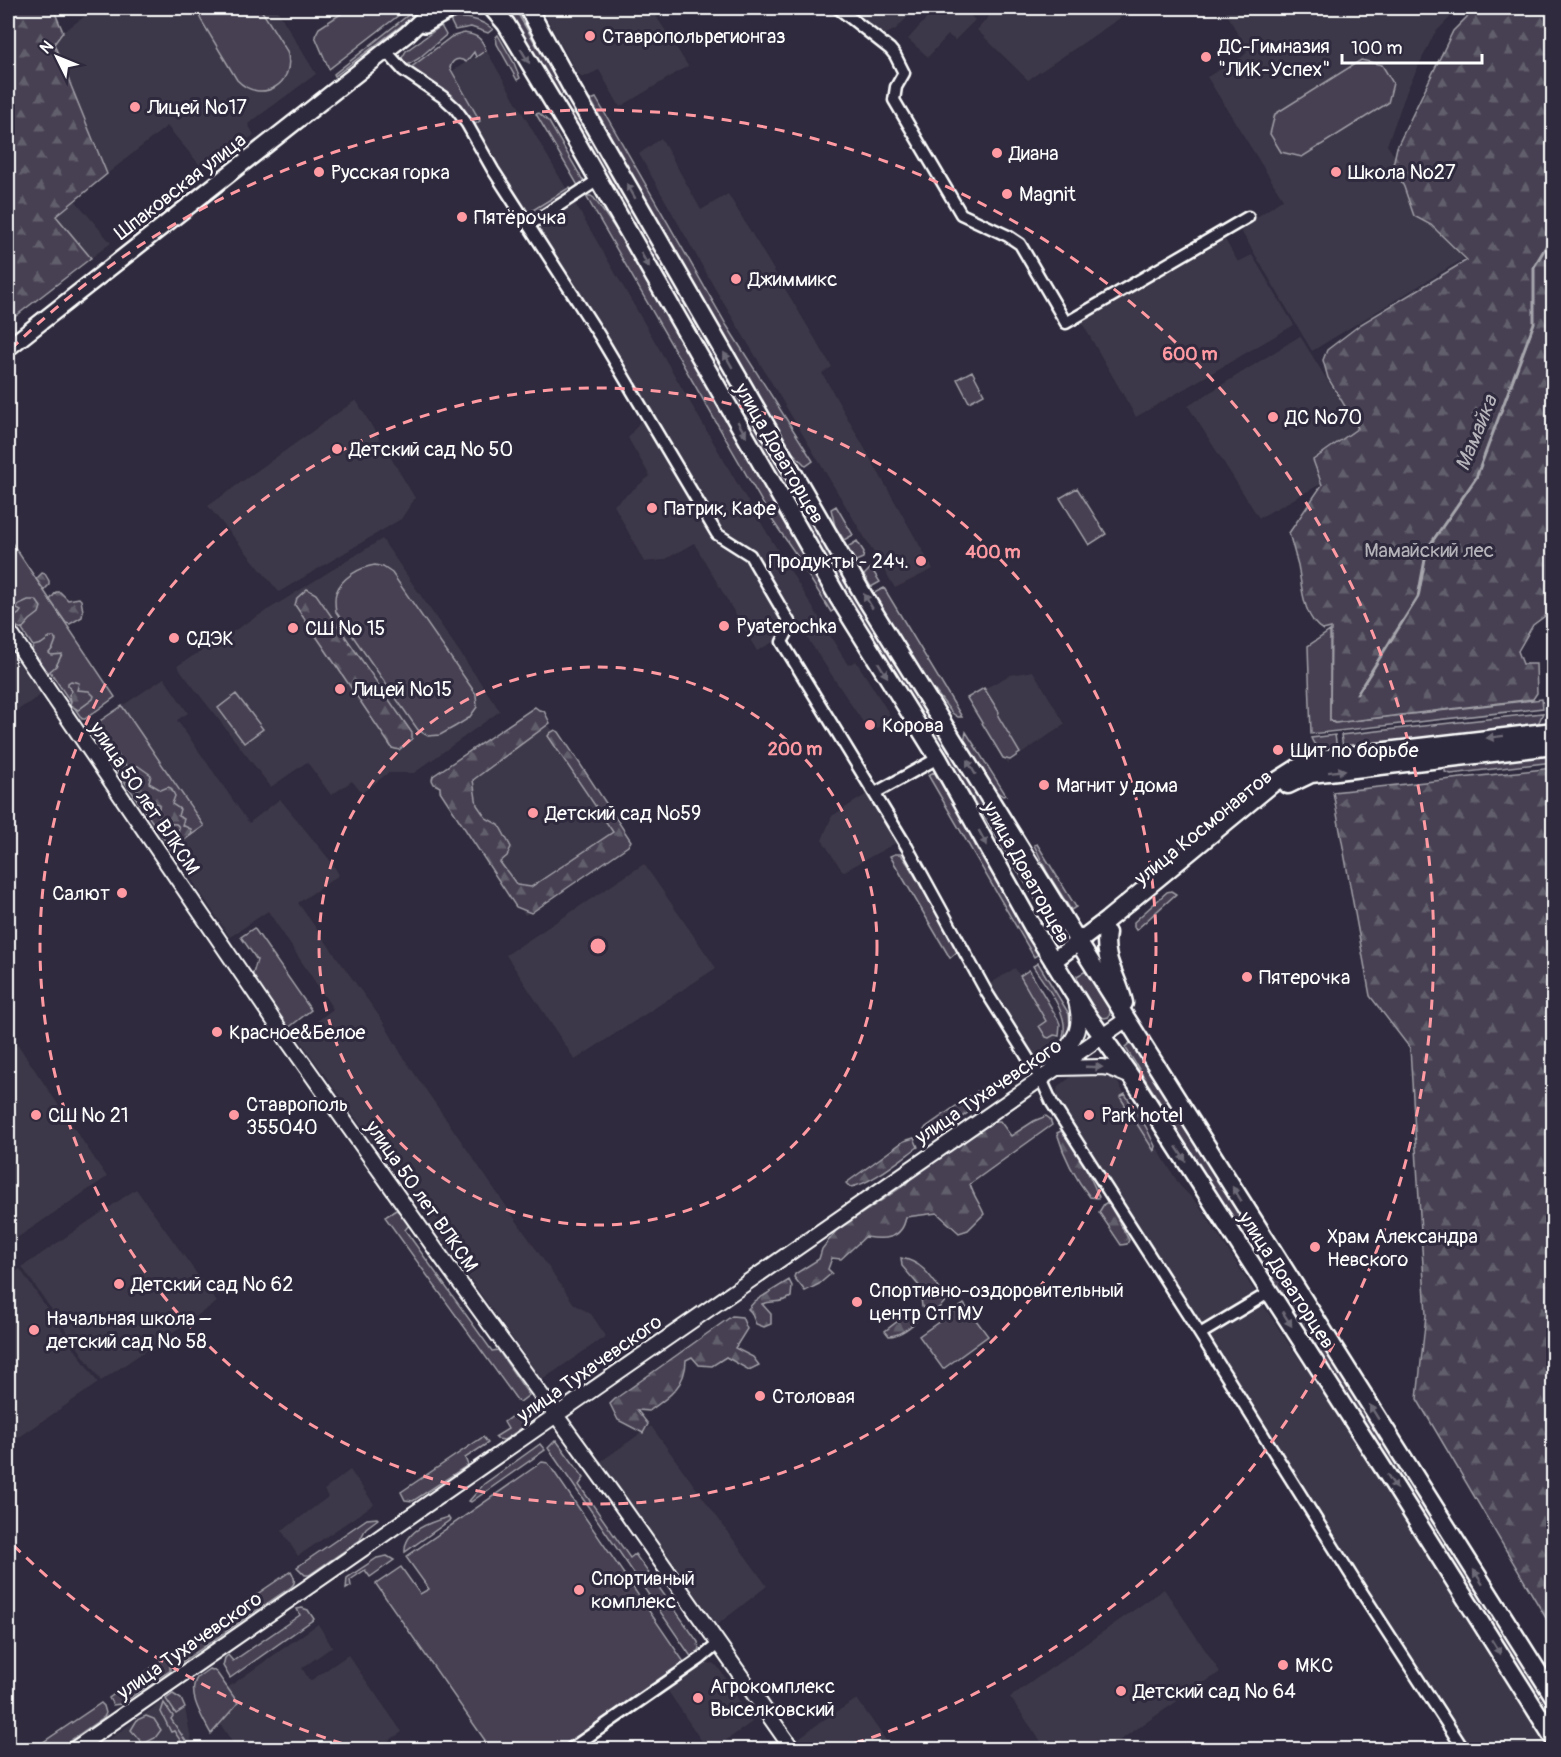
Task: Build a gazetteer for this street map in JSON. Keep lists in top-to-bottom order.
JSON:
{
  "streets": {
    "main road": ["Шпаковская улица", "улица Доваторцев", "улица Космонавтов"],
    "street": ["улица 50 лет ВЛКСМ", "улица Тухачевского"]
  },
  "crossings": [
    ["улица Доваторцев", "улица Тухачевского"],
    ["улица 50 лет ВЛКСМ", "улица Тухачевского"]
  ],
  "water": ["Мамайка"],
  "parks": ["Мамайский лес"],
  "places": [
    "Ставропольрегионгаз",
    "ДС-Гимназия \"ЛИК-Успех\"",
    "Лицей №17",
    "Диана",
    "Русская горка",
    "Школа №27",
    "Magnit",
    "Пятёрочка",
    "Джиммикс",
    "ДС №70",
    "Детский сад № 50",
    "Патрик, Кафе",
    "Продукты - 24ч.",
    "Pyaterochka",
    "СШ № 15",
    "СДЭК",
    "Лицей №15",
    "Корова",
    "Щит по борьбе",
    "Магнит у дома",
    "Детский сад №59",
    "Салют",
    "Пятерочка",
    "Красное&Белое",
    "СШ № 21",
    "Ставрополь 355040",
    "Park hotel",
    "Храм Александра Невского",
    "Детский сад № 62",
    "Спортивно-оздоровительный центр СтГМУ",
    "Начальная школа – детский сад № 58",
    "Столовая",
    "Спортивный комплекс",
    "МКС",
    "Детский сад № 64",
    "Агрокомплекс Выселковский"
  ],
  "scale_bar": "100 m",
  "north": "top left",
  "rings": ["600 m", "400 m", "200 m"]
}
